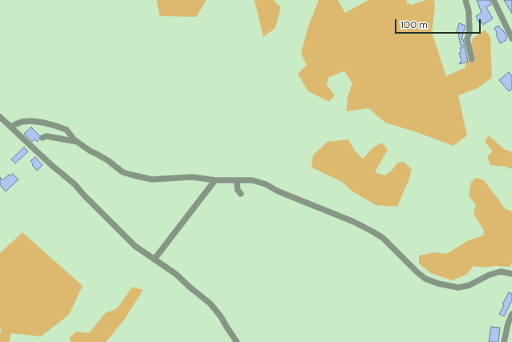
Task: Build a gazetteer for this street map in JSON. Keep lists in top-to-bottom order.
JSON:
{
  "scale_bar": "100 m"
}
